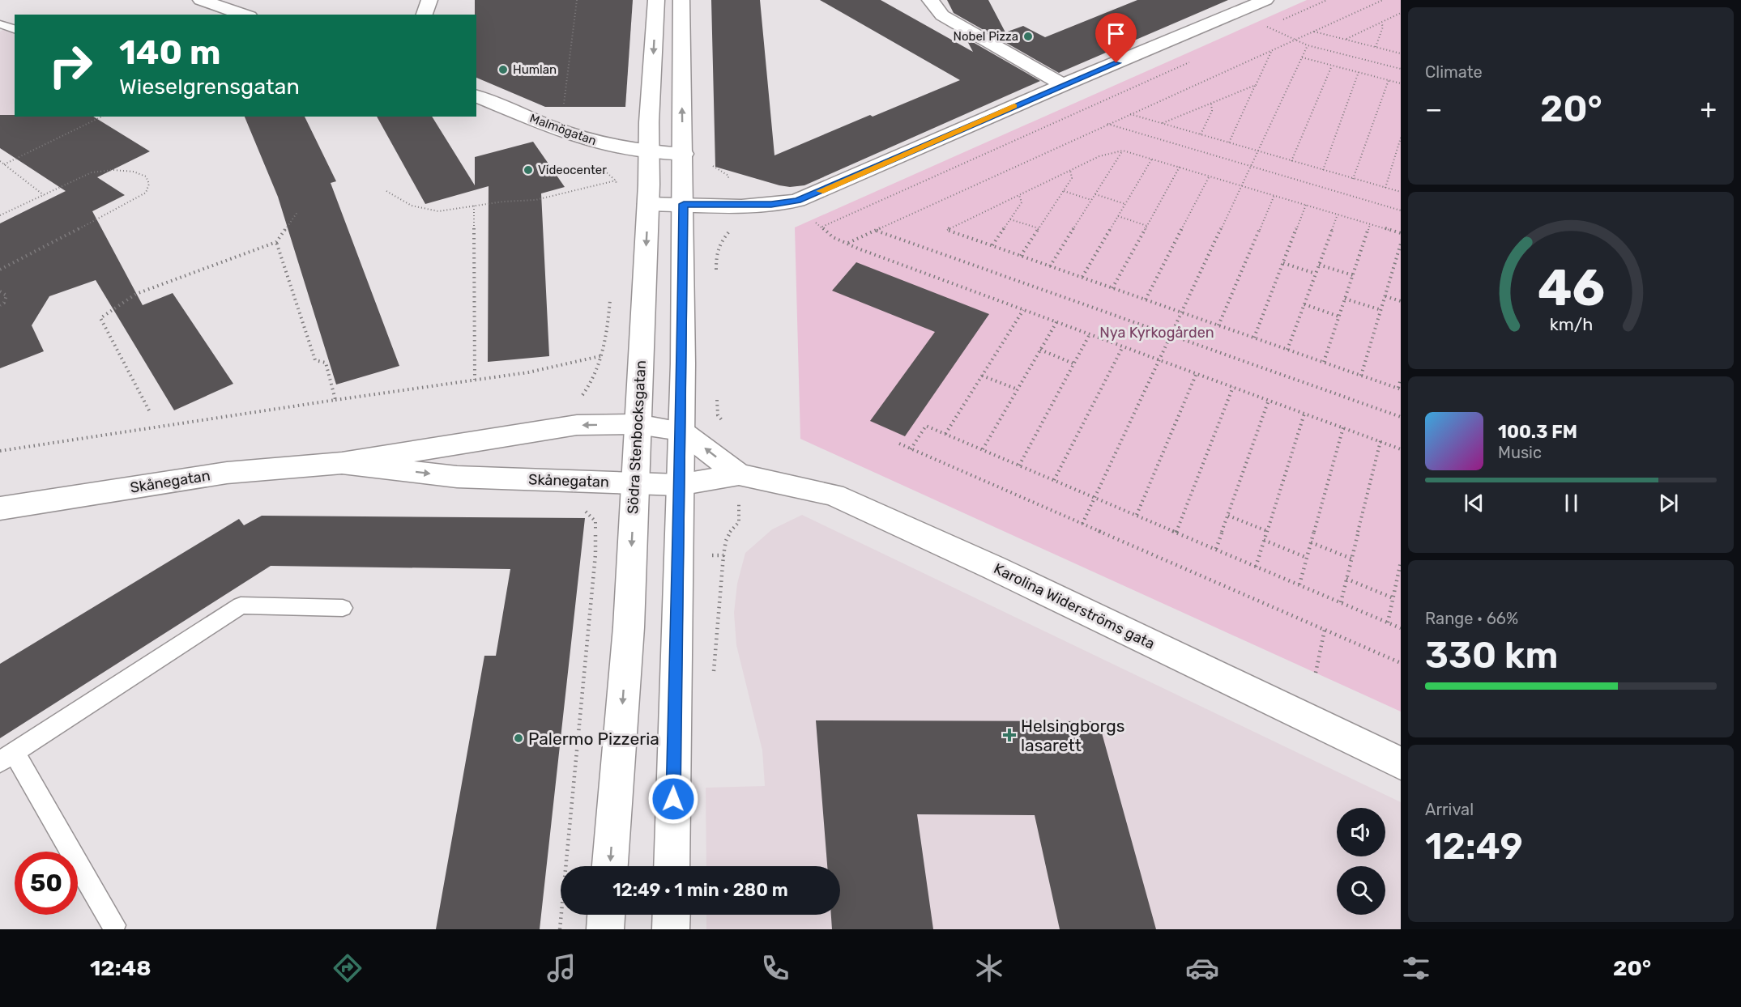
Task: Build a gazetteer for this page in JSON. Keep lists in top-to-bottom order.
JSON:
{
  "streets": {
    "street": [
      "Malmögatan",
      "Södra Stenbocksgatan",
      "Skånegatan",
      "Karolina Widerströms gata"
    ]
  },
  "crossings": [
    ["Malmögatan", "Södra Stenbocksgatan"],
    ["Södra Stenbocksgatan", "Skånegatan"],
    ["Skånegatan", "Karolina Widerströms gata"]
  ],
  "parks": ["Nya Kyrkogården"],
  "places": {
    "other": [
      "Nobel Pizza",
      "Humlan",
      "Videocenter",
      "Palermo Pizzeria"
    ],
    "health": ["Helsingborgs lasarett"]
  },
  "page": {
    "tile": [
      "Climate",
      ["Range · 66%", "330 km"],
      ["Arrival", "12:49"]
    ],
    "turn": ["140 m", "Wieselgrensgatan"],
    "heat": ["−", "20°", "+"],
    "song": ["100.3 FM", "Music"],
    "limit": "50",
    "trip": "12:49 · 1 min · 280 m",
    "tabs": ["12:48", "20°"],
    "gauge": ["46", "km/h"]
  }
}
